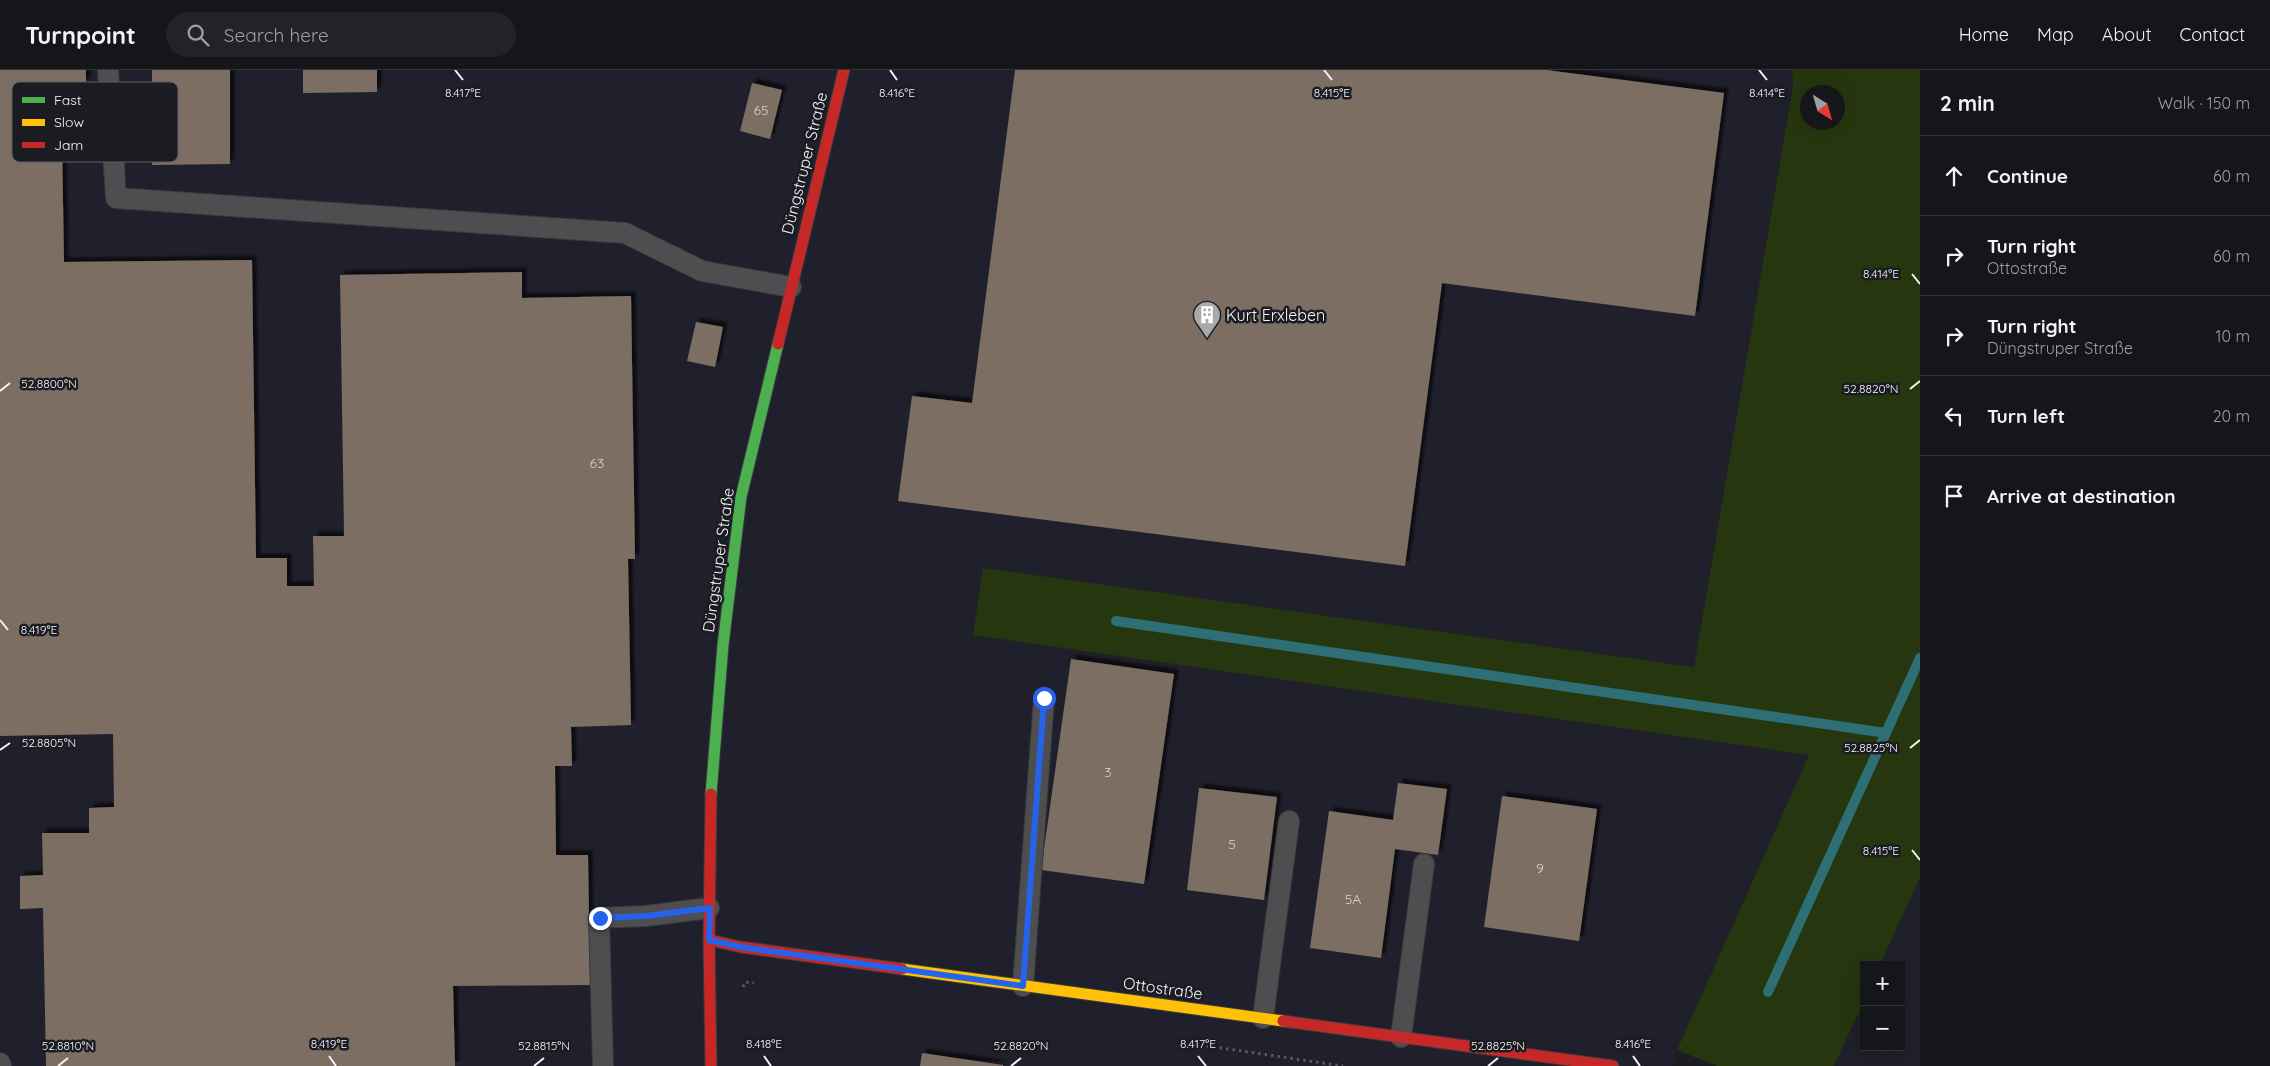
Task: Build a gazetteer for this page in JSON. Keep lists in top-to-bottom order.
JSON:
{
  "streets": {
    "street": ["Düngstruper Straße", "Ottostraße"]
  },
  "crossings": [
    ["Düngstruper Straße", "Ottostraße"]
  ],
  "places": {
    "building": ["Kurt Erxleben"]
  },
  "house_numbers": [
    "65",
    "63",
    "3",
    "5",
    "9",
    "5A"
  ],
  "legend": ["Fast", "Slow", "Jam"],
  "north": "bottom right",
  "page": {
    "header": "Turnpoint",
    "search": "Search here",
    "nav": [
      "Home",
      "Map",
      "About",
      "Contact"
    ],
    "heading": ["2 min", "Walk · 150 m"],
    "list": [
      ["Continue", "60 m"],
      ["Turn right", "Ottostraße", "60 m"],
      ["Turn right", "Düngstruper Straße", "10 m"],
      ["Turn left", "20 m"],
      "Arrive at destination"
    ],
    "map_buttons": ["+", "−"]
  },
  "coordinates": [
    "8.417°E",
    "8.416°E",
    "8.415°E",
    "8.414°E",
    "52.8800°N",
    "52.8820°N",
    "8.419°E",
    "52.8805°N",
    "52.8825°N",
    "8.418°E",
    "52.8810°N",
    "52.8815°N"
  ]
}
